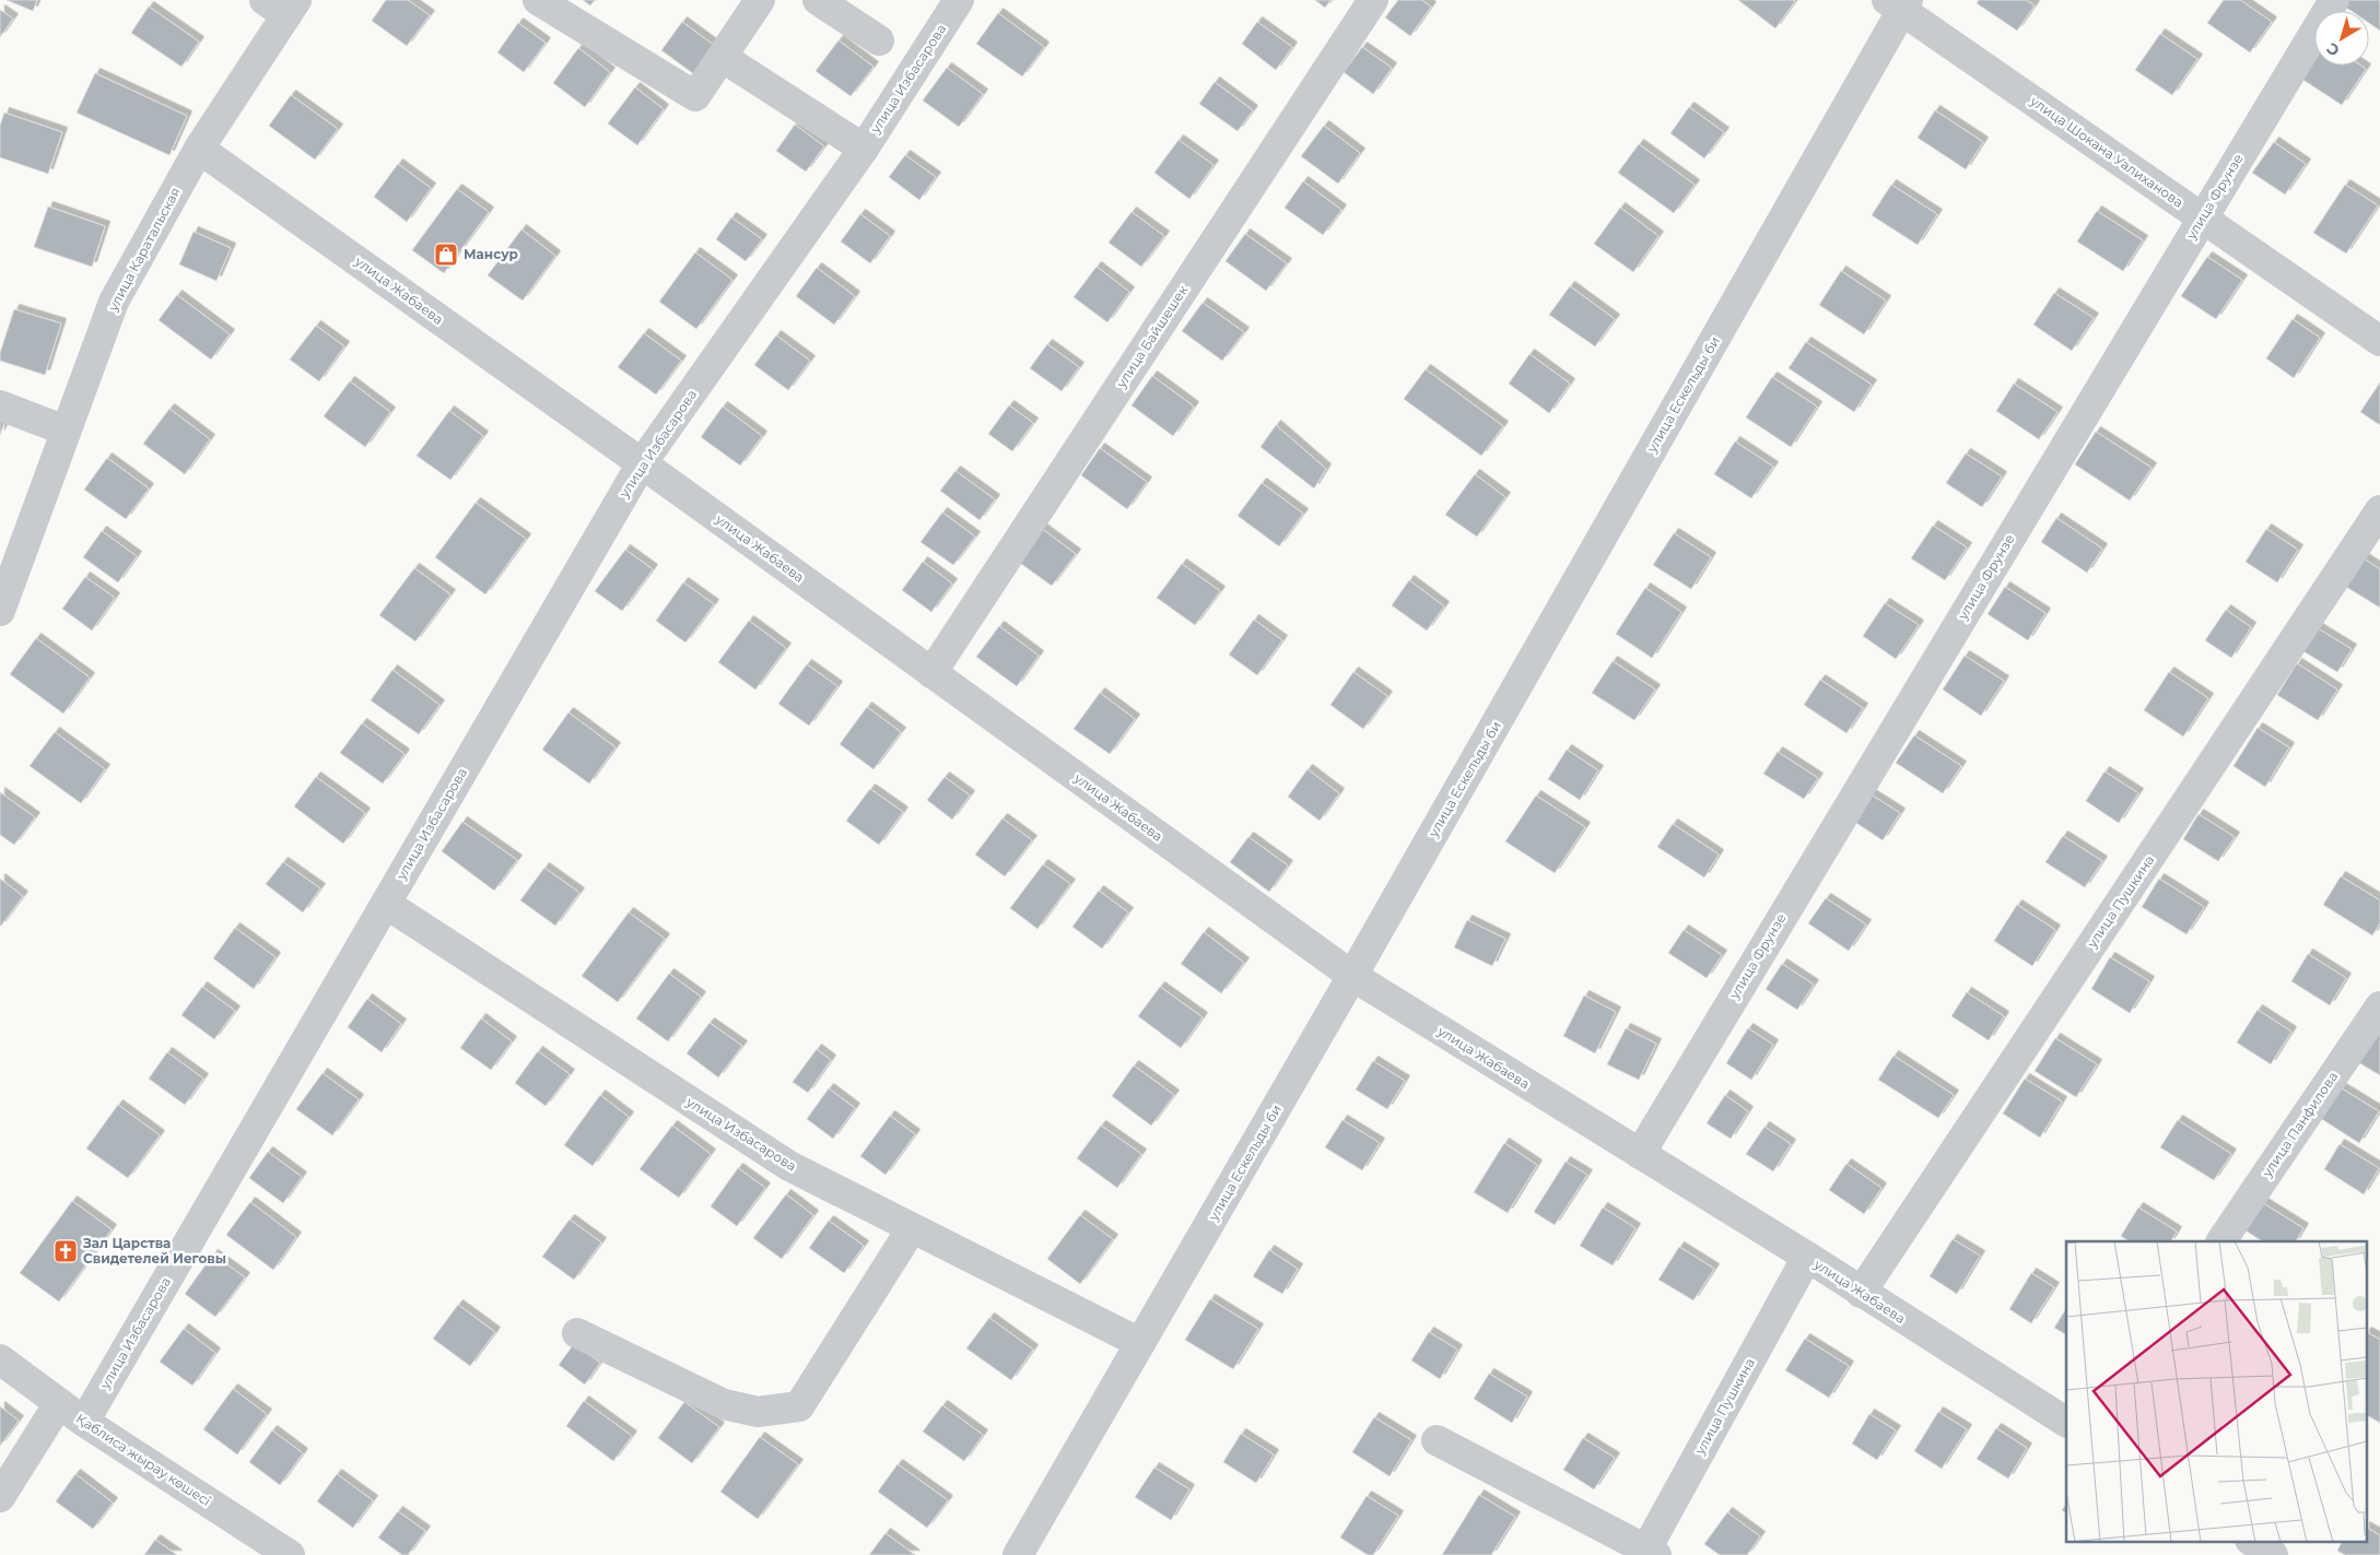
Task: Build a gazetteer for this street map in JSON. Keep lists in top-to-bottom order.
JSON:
{
  "streets": {
    "street": [
      "улица Избасарова",
      "улица Шокана Уалиханова",
      "улица Фрунзе",
      "улица Каратальская",
      "улица Жабаева",
      "улица Байшешек",
      "улица Ескельды би",
      "улица Пушкина",
      "улица Панфилова",
      "Қаблиса жырау көшесі"
    ]
  },
  "crossings": [
    ["улица Избасарова", "улица Жабаева"],
    ["улица Избасарова", "улица Ескельды би"],
    ["улица Избасарова", "Қаблиса жырау көшесі"],
    ["улица Шокана Уалиханова", "улица Фрунзе"],
    ["улица Шокана Уалиханова", "улица Ескельды би"],
    ["улица Фрунзе", "улица Жабаева"],
    ["улица Каратальская", "улица Жабаева"],
    ["улица Жабаева", "улица Байшешек"],
    ["улица Жабаева", "улица Ескельды би"],
    ["улица Жабаева", "улица Пушкина"]
  ],
  "places": {
    "shop": ["Мансур"],
    "church": ["Зал Царства Свидетелей Иеговы"]
  },
  "north": "bottom left"
}
